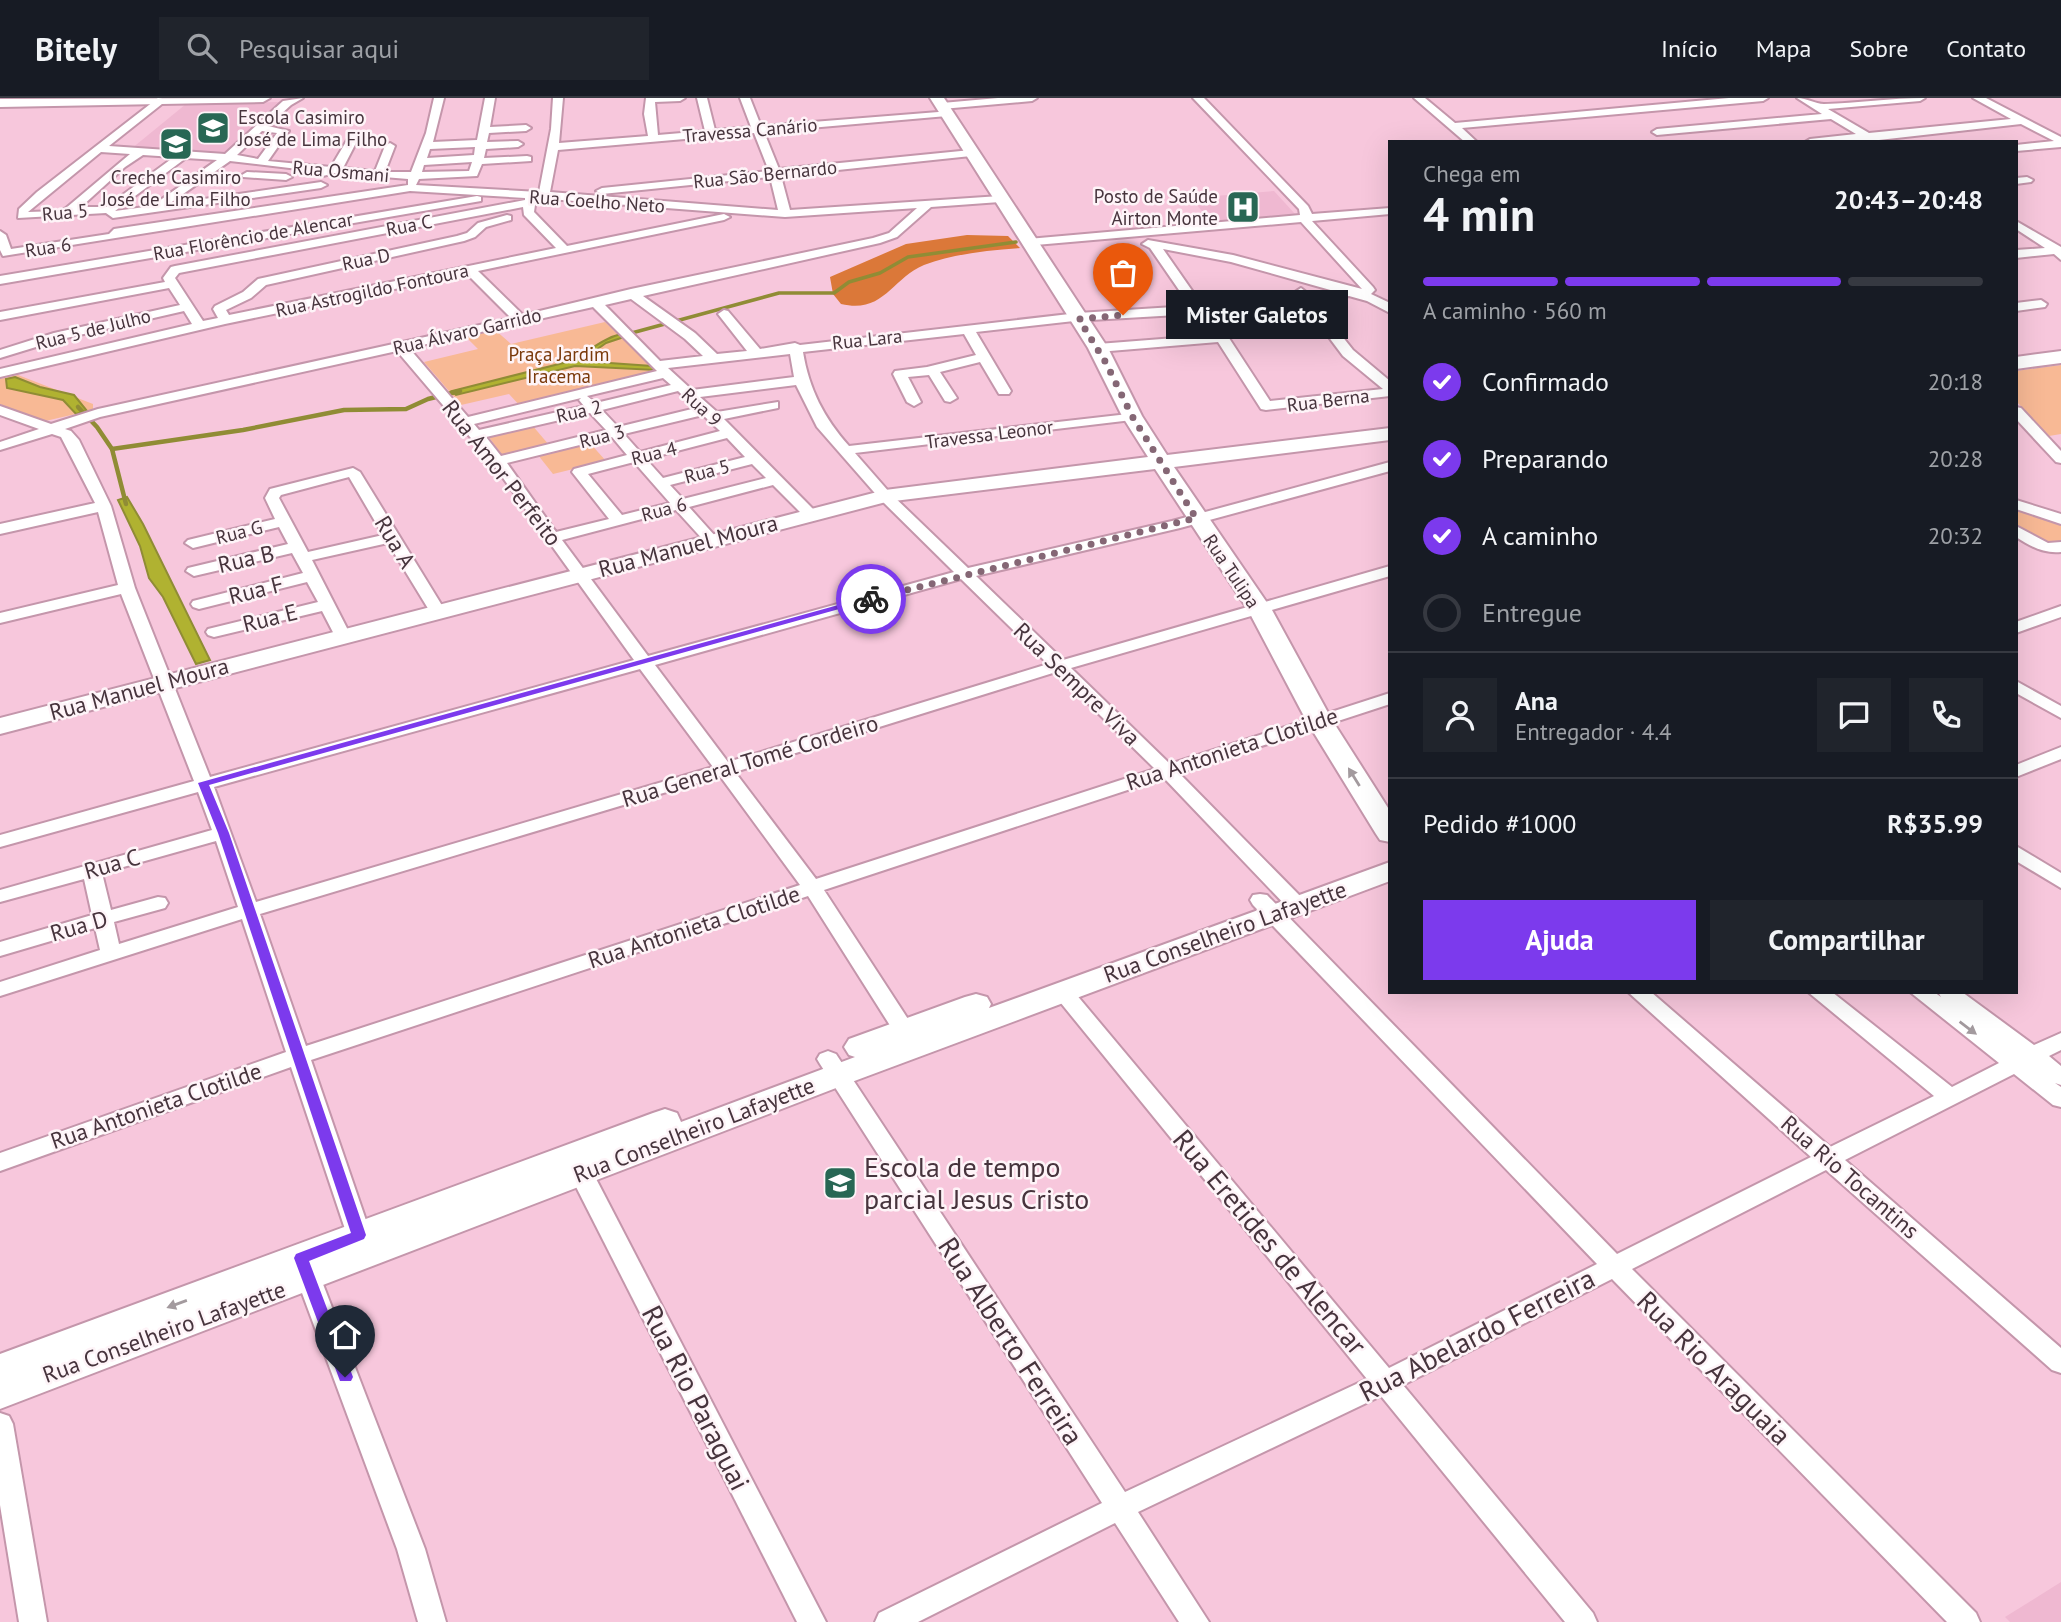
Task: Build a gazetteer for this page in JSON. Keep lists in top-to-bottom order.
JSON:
{
  "streets": {
    "street": [
      "Travessa Canário",
      "Rua Osmani",
      "Rua São Bernardo",
      "Rua Coelho Neto",
      "Rua 5",
      "Rua C",
      "Rua Florêncio de Alencar",
      "Rua 6",
      "Rua D",
      "Rua Astrogildo Fontoura",
      "Rua 5 de Julho",
      "Rua Álvaro Garrido",
      "Rua Lara",
      "Rua Berna",
      "Rua 9",
      "Rua 2",
      "Travessa Leonor",
      "Rua 3",
      "Rua 4",
      "Rua Amor Perfeito",
      "Rua G",
      "Rua A",
      "Rua Manuel Moura",
      "Rua B",
      "Rua Tulipa",
      "Rua F",
      "Rua E",
      "Rua Sempre Viva",
      "Rua Antonieta Clotilde",
      "Rua General Tomé Cordeiro",
      "Rua Conselheiro Lafayette",
      "Rua Rio Tocantins",
      "Rua Eretides de Alencar",
      "Rua Abelardo Ferreira",
      "Rua Alberto Ferreira",
      "Rua Rio Araguaia",
      "Rua Rio Paraguai"
    ]
  },
  "crossings": [
    ["Travessa Canário", "Rua Tulipa"],
    ["Rua Osmani", "Rua 5"],
    ["Rua São Bernardo", "Rua Coelho Neto"],
    ["Rua São Bernardo", "Rua Tulipa"],
    ["Rua Coelho Neto", "Rua C"],
    ["Rua Coelho Neto", "Rua Florêncio de Alencar"],
    ["Rua Coelho Neto", "Rua 6"],
    ["Rua Coelho Neto", "Rua D"],
    ["Rua Coelho Neto", "Rua Astrogildo Fontoura"],
    ["Rua 5", "Rua 9"],
    ["Rua C", "Rua D"],
    ["Rua 6", "Rua 9"],
    ["Rua 6", "Rua 4"],
    ["Rua 6", "Rua Amor Perfeito"],
    ["Rua D", "Rua Astrogildo Fontoura"],
    ["Rua Álvaro Garrido", "Rua 9"],
    ["Rua Álvaro Garrido", "Rua Amor Perfeito"],
    ["Rua Lara", "Rua 9"],
    ["Rua Lara", "Rua Amor Perfeito"],
    ["Rua Lara", "Rua Tulipa"],
    ["Rua Lara", "Rua Sempre Viva"],
    ["Rua 9", "Rua 2"],
    ["Rua 9", "Rua 3"],
    ["Rua 9", "Rua 4"],
    ["Rua 9", "Rua Manuel Moura"],
    ["Rua 2", "Rua Amor Perfeito"],
    ["Rua 2", "Rua Sempre Viva"],
    ["Travessa Leonor", "Rua Tulipa"],
    ["Travessa Leonor", "Rua Sempre Viva"],
    ["Rua 3", "Rua Amor Perfeito"],
    ["Rua Amor Perfeito", "Rua Manuel Moura"],
    ["Rua Amor Perfeito", "Rua Antonieta Clotilde"],
    ["Rua Amor Perfeito", "Rua General Tomé Cordeiro"],
    ["Rua Amor Perfeito", "Rua Conselheiro Lafayette"],
    ["Rua G", "Rua A"],
    ["Rua A", "Rua Manuel Moura"],
    ["Rua A", "Rua B"],
    ["Rua Manuel Moura", "Rua Tulipa"],
    ["Rua Manuel Moura", "Rua Sempre Viva"],
    ["Rua Tulipa", "Rua Antonieta Clotilde"],
    ["Rua Tulipa", "Rua General Tomé Cordeiro"],
    ["Rua Sempre Viva", "Rua Antonieta Clotilde"],
    ["Rua Sempre Viva", "Rua General Tomé Cordeiro"],
    ["Rua Sempre Viva", "Rua Conselheiro Lafayette"],
    ["Rua Sempre Viva", "Rua Rio Araguaia"],
    ["Rua Conselheiro Lafayette", "Rua Eretides de Alencar"],
    ["Rua Conselheiro Lafayette", "Rua Alberto Ferreira"],
    ["Rua Conselheiro Lafayette", "Rua Rio Araguaia"],
    ["Rua Conselheiro Lafayette", "Rua Rio Paraguai"],
    ["Rua Rio Tocantins", "Rua Abelardo Ferreira"],
    ["Rua Eretides de Alencar", "Rua Abelardo Ferreira"],
    ["Rua Abelardo Ferreira", "Rua Alberto Ferreira"],
    ["Rua Abelardo Ferreira", "Rua Rio Araguaia"]
  ],
  "parks": ["Praça Jardim Iracema"],
  "places": {
    "school or university": ["Escola Casimiro José de Lima Filho", "Creche Casimiro José de Lima Filho", "Escola de tempo parcial Jesus Cristo"],
    "hospital": ["Posto de Saúde Airton Monte"],
    "other": ["Mister Galetos"]
  },
  "page": {
    "header": "Bitely",
    "search": "Pesquisar aqui",
    "nav": [
      "Início",
      "Mapa",
      "Sobre",
      "Contato"
    ],
    "heading": ["4 min", "Chega em", "20:43–20:48"],
    "panel": [
      "Ana",
      "Entregador · 4.4",
      "Pedido #1000",
      "R$35.99"
    ],
    "bar": "A caminho · 560 m",
    "bubble": "Mister Galetos",
    "list": [
      ["Confirmado", "20:18"],
      ["Preparando", "20:28"],
      ["A caminho", "20:32"],
      "Entregue"
    ],
    "buttons": ["Ajuda", "Compartilhar"]
  }
}
